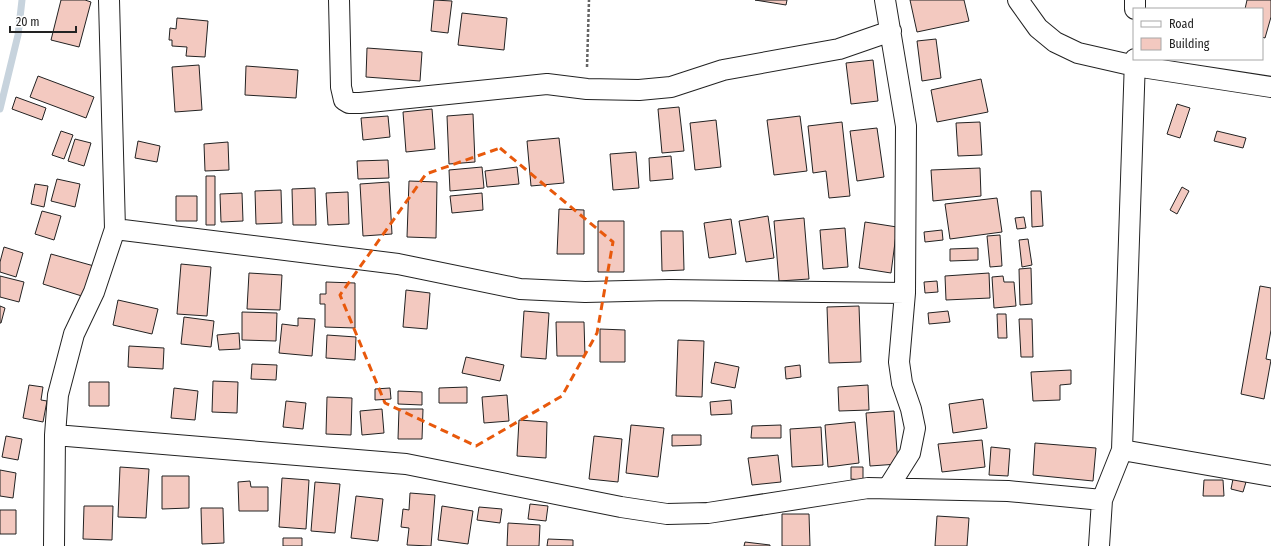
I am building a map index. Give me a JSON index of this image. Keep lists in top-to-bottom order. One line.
{"legend":["Road","Building"],"scale_bar":"20 m"}
